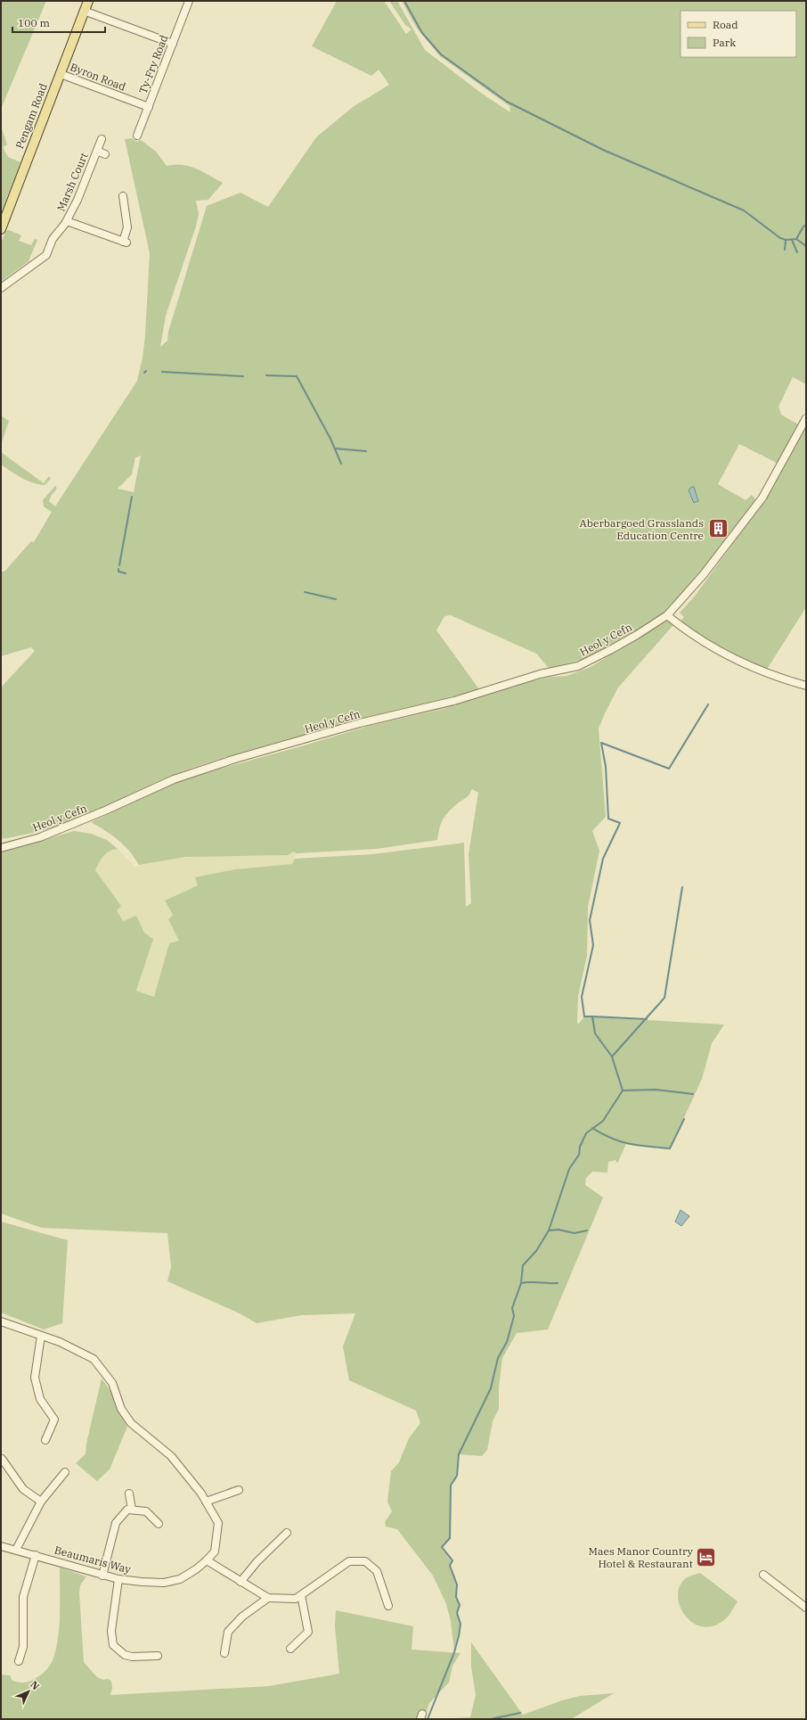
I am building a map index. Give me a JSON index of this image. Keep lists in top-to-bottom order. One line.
{"streets":{"main road":["Pengam Road"],"street":["Ty-Fry Road","Byron Road","Marsh Court","Heol y Cefn","Beaumaris Way"]},"crossings":[["Ty-Fry Road","Byron Road"],["Byron Road","Pengam Road"]],"places":{"building":["Aberbargoed Grasslands Education Centre"],"hotel":["Maes Manor Country Hotel & Restaurant"]},"legend":["Road","Park"],"scale_bar":"100 m","north":"top right"}
